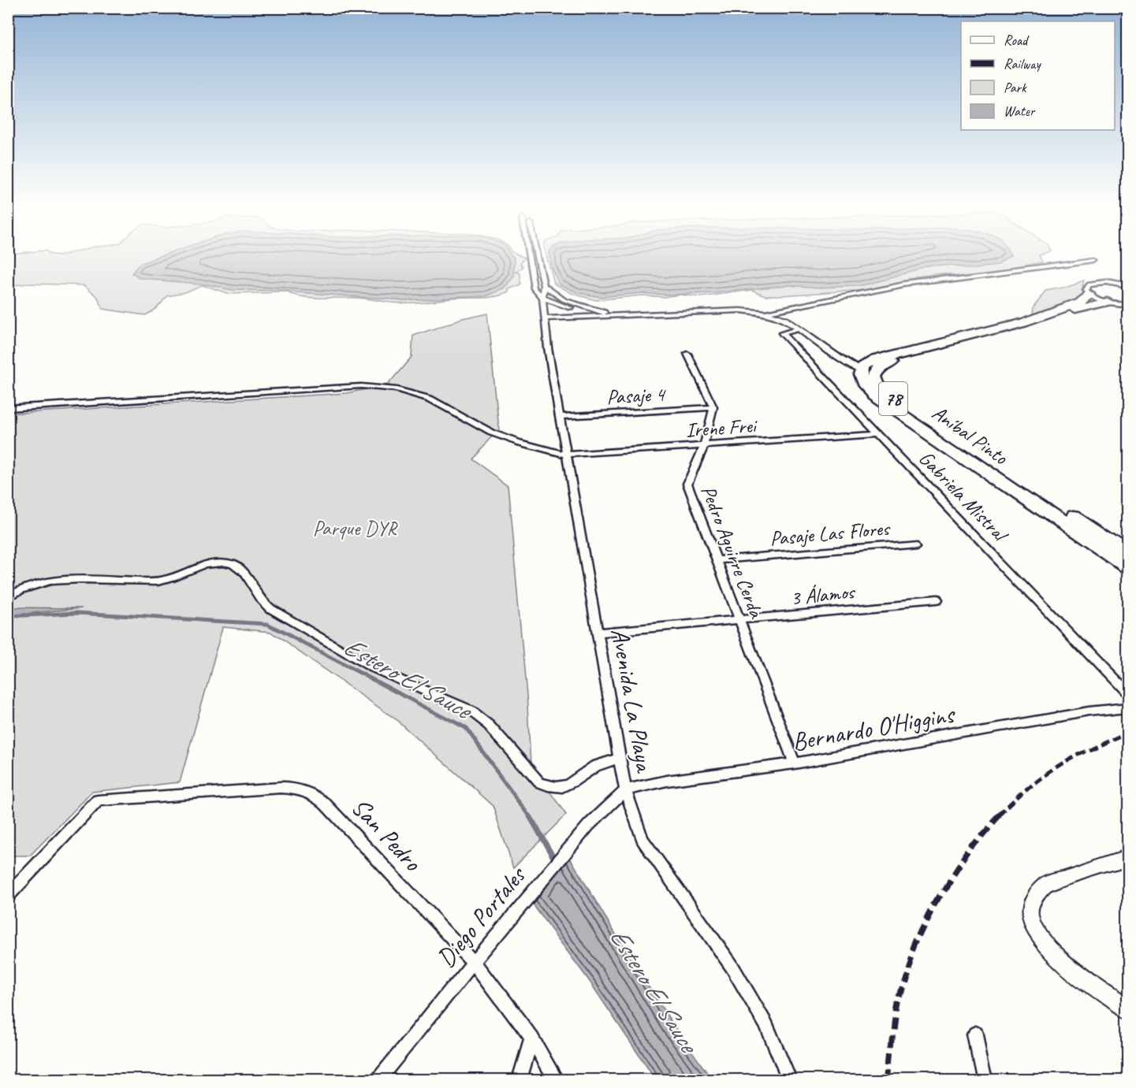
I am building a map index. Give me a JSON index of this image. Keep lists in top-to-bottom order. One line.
{"streets":{"highway":["78","Aníbal Pinto"],"street":["Pasaje 4","Irene Frei","Gabriela Mistral","Pasaje Las Flores","Pedro Aguirre Cerda","3 Álamos","Avenida La Playa","Bernardo O'Higgins","San Pedro","Diego Portales"]},"crossings":[["Pasaje 4","Pedro Aguirre Cerda"],["Pasaje 4","Avenida La Playa"],["78","Aníbal Pinto"],["Irene Frei","Gabriela Mistral"],["Irene Frei","Pedro Aguirre Cerda"],["Irene Frei","Avenida La Playa"],["Pasaje Las Flores","Pedro Aguirre Cerda"],["Pedro Aguirre Cerda","3 Álamos"],["Pedro Aguirre Cerda","Bernardo O'Higgins"],["3 Álamos","Avenida La Playa"],["Avenida La Playa","Bernardo O'Higgins"],["Avenida La Playa","Diego Portales"],["Bernardo O'Higgins","Diego Portales"],["San Pedro","Diego Portales"]],"water":["Estero El Sauce"],"parks":["Parque DYR"],"legend":["Road","Railway","Park","Water"]}
